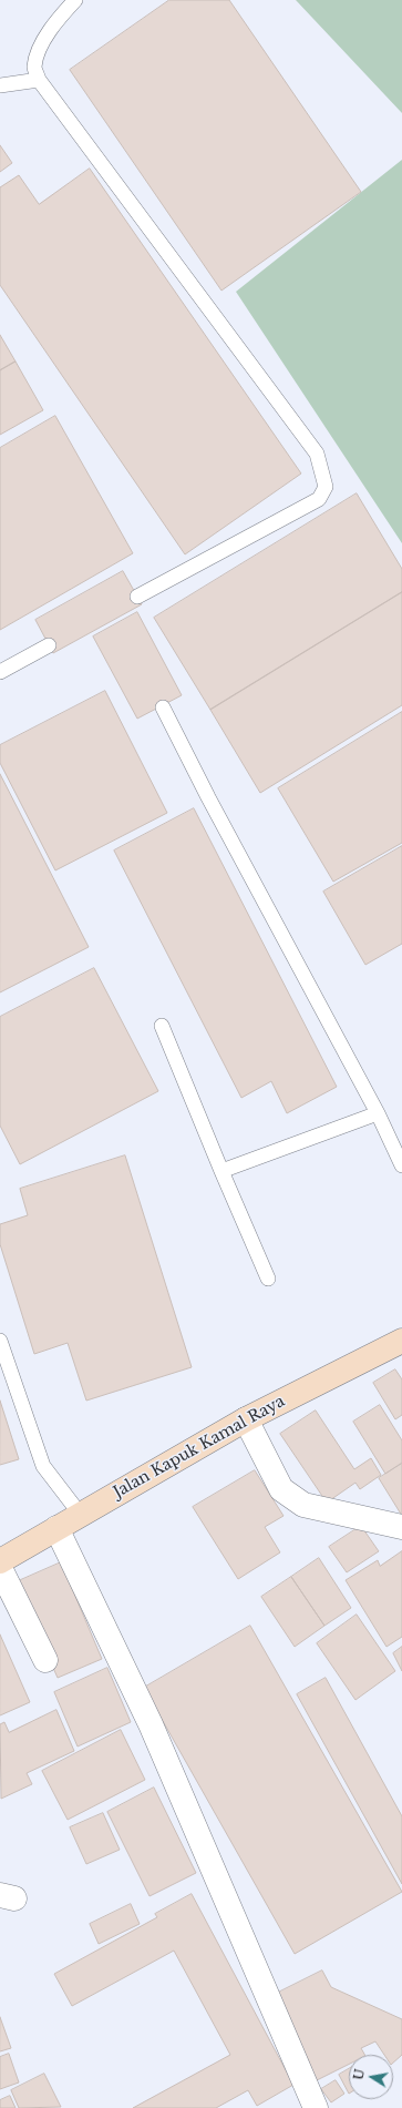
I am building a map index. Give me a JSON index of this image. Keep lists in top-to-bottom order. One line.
{"streets":{"main road":["Jalan Kapuk Kamal Raya"]},"north":"left"}
